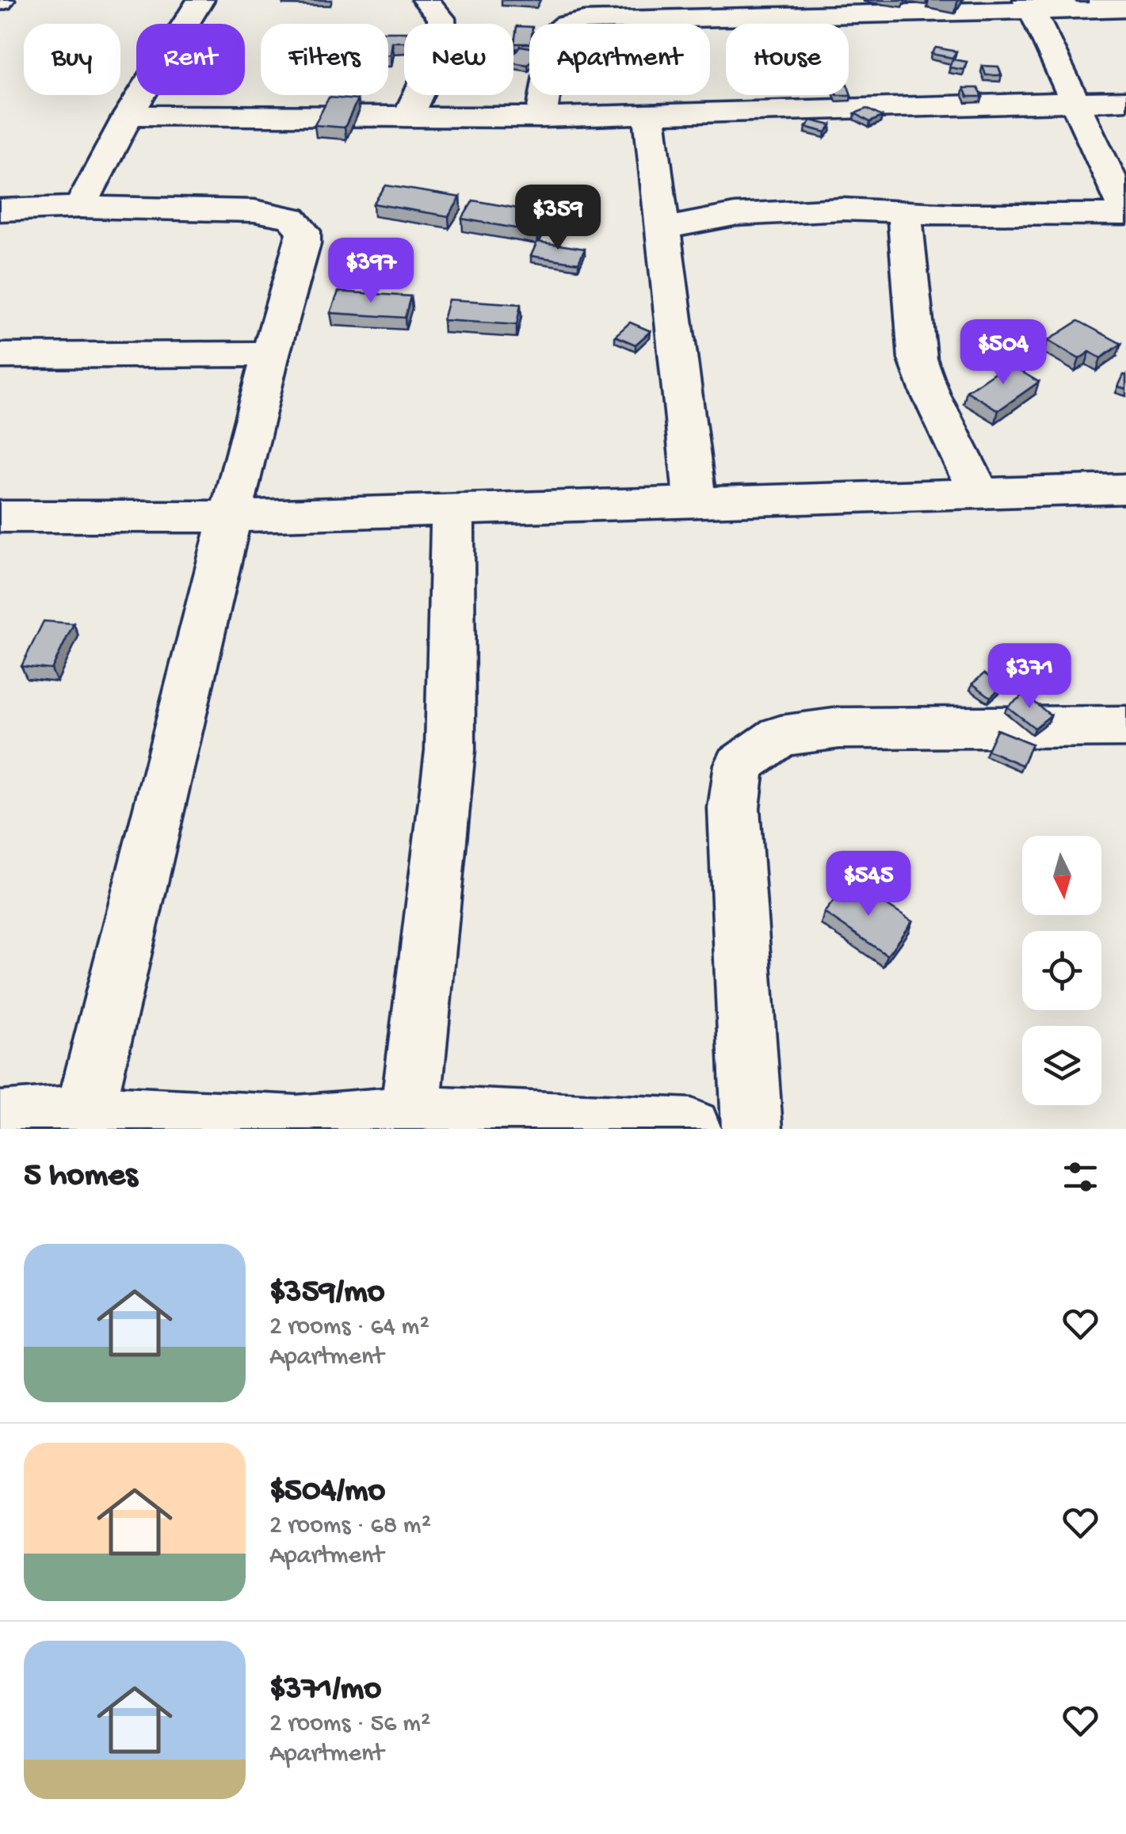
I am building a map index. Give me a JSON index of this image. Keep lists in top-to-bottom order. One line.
{"north":"bottom","page":{"chip":["Buy","Rent","Filters","New","Apartment","House"],"price":["$359","$397","$504","$371","$545"],"heading":"5 homes","list":[{"name":"$359/mo","note":"2 rooms · 64 m² · Apartment"},{"name":"$504/mo","note":"2 rooms · 68 m² · Apartment"},{"name":"$371/mo","note":"2 rooms · 56 m² · Apartment"}]}}
